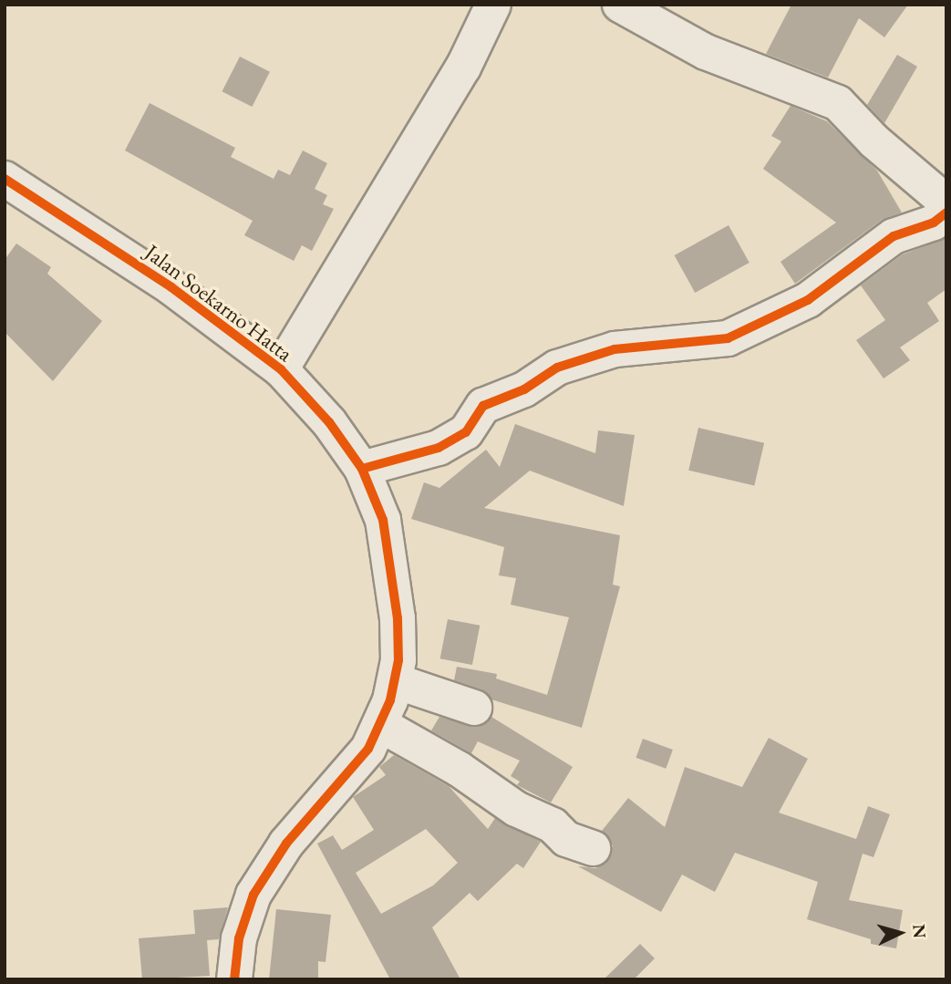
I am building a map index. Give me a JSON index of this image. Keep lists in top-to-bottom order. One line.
{"streets":{"street":["Jalan Soekarno Hatta"]},"north":"right"}
